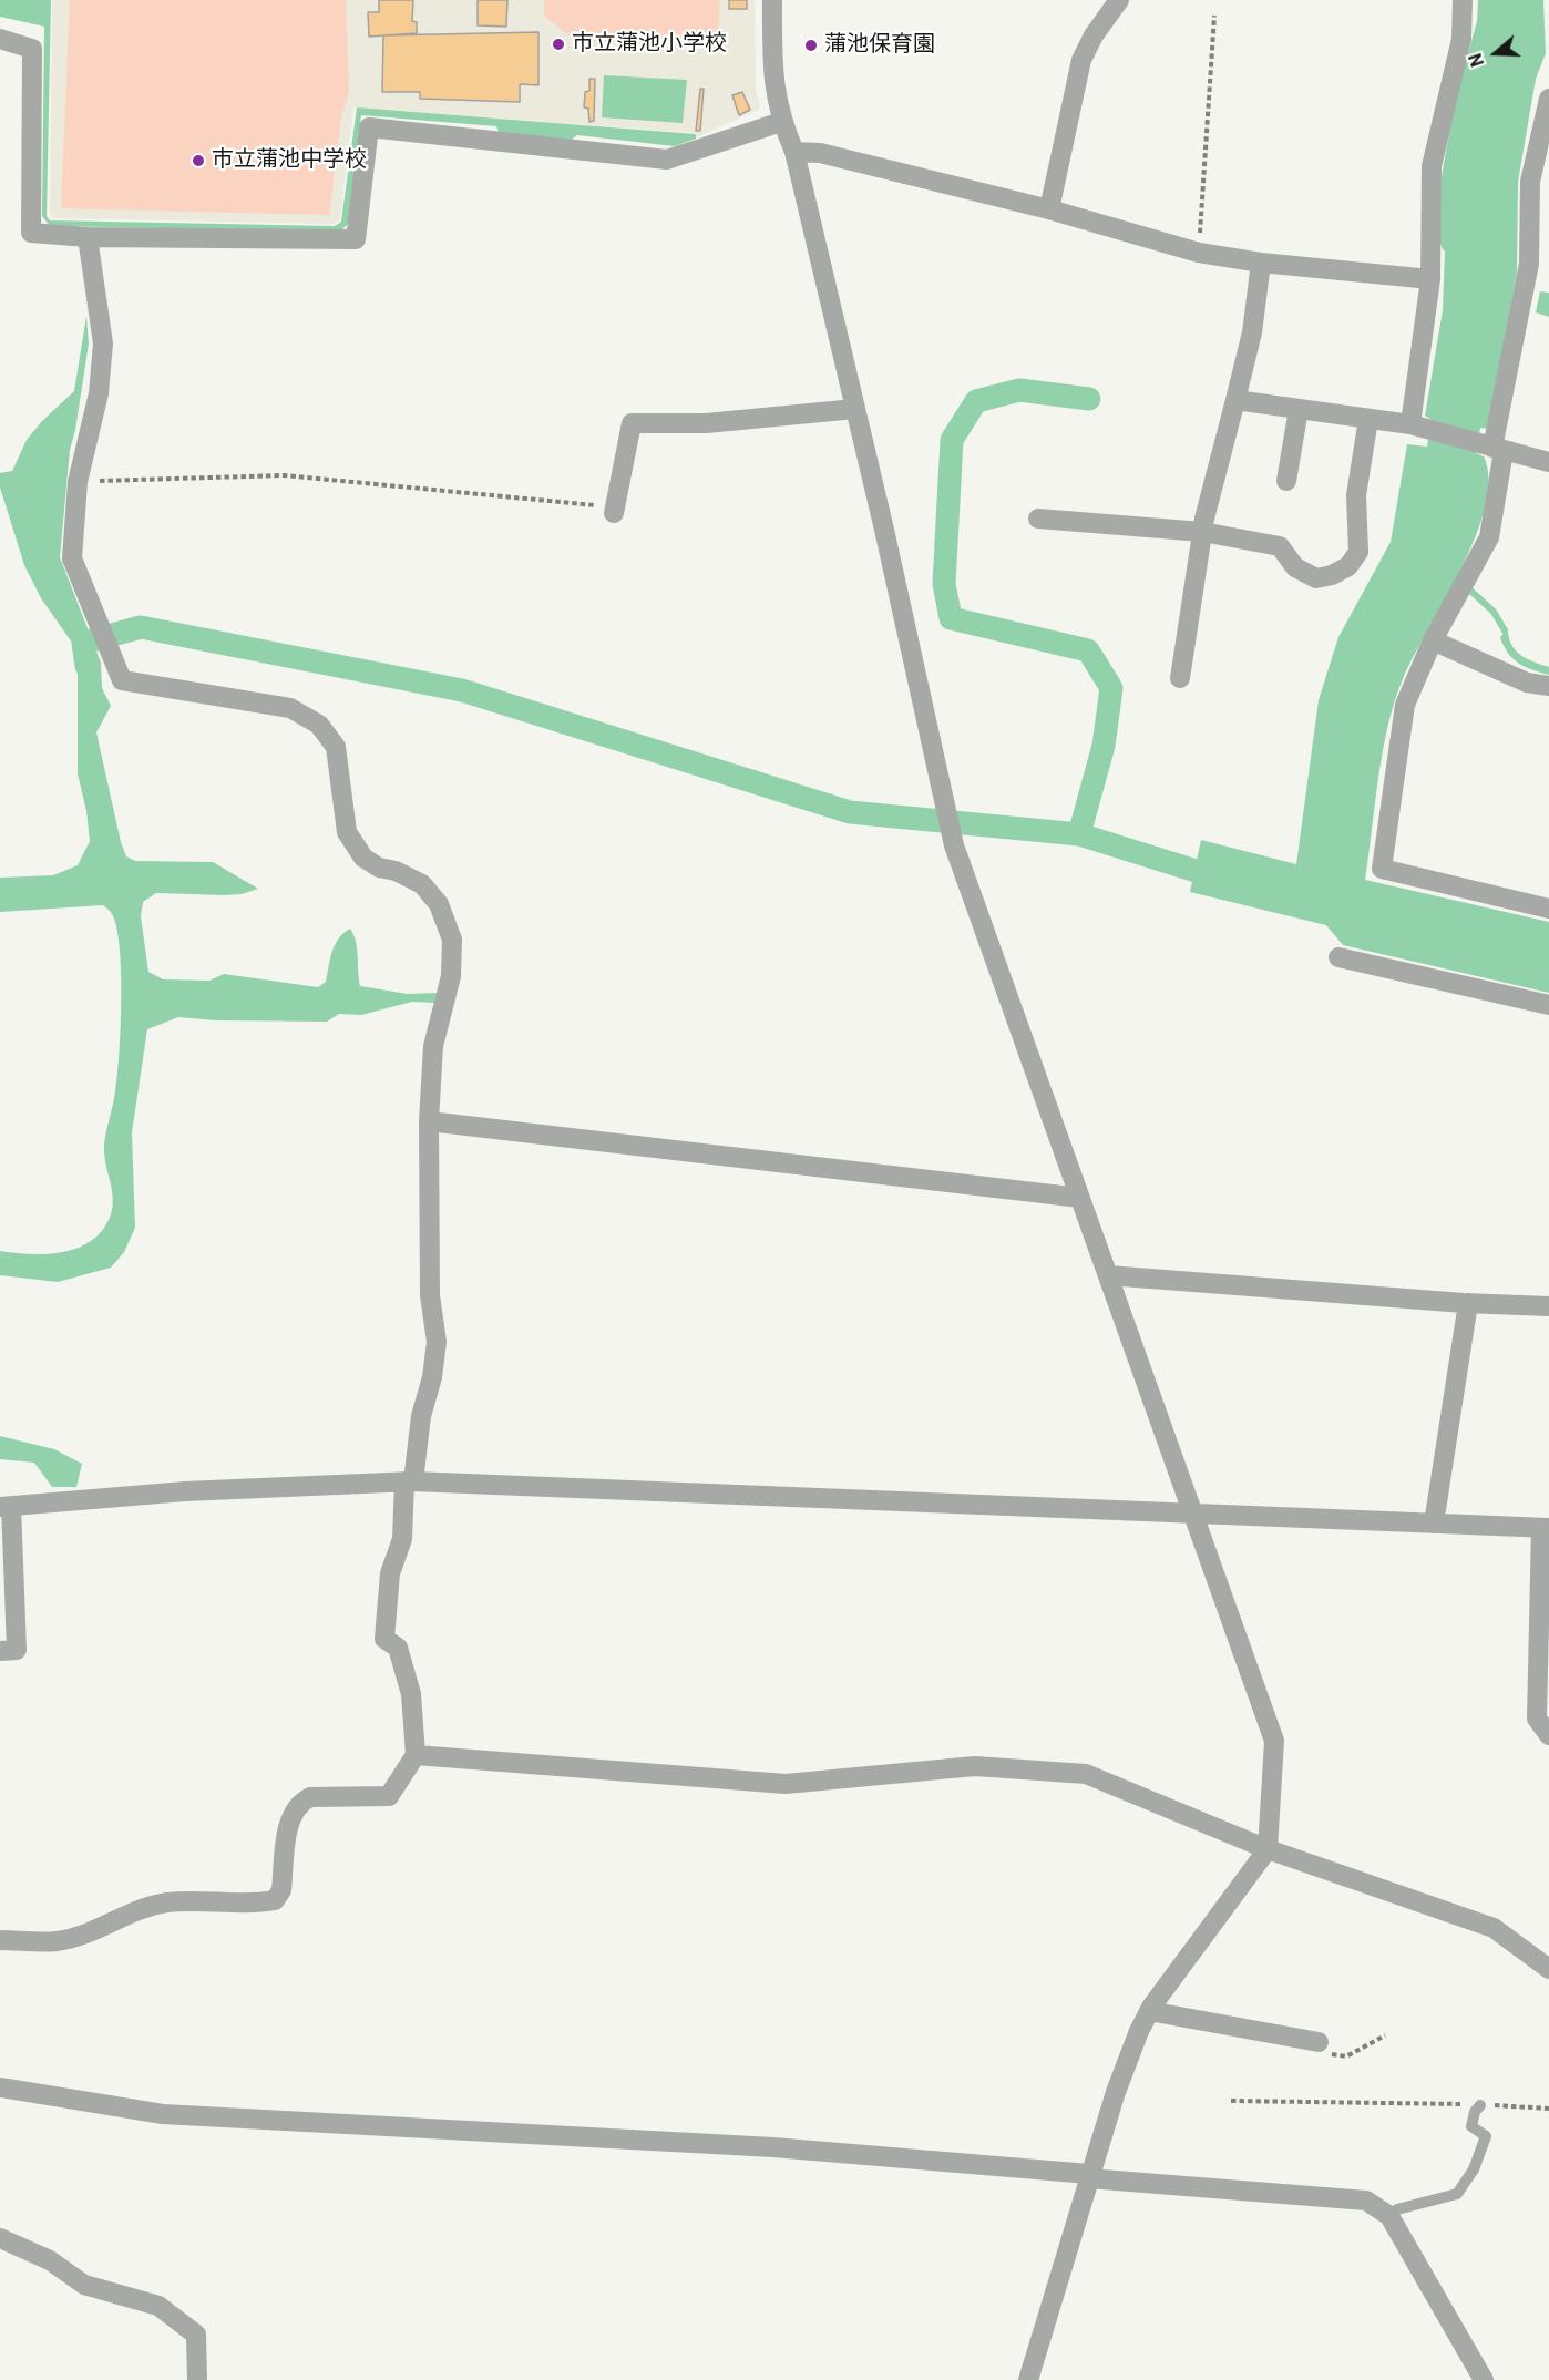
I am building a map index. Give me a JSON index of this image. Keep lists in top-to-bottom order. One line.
{"places":["市立蒲池小学校","蒲池保育園","市立蒲池中学校"],"north":"left"}
